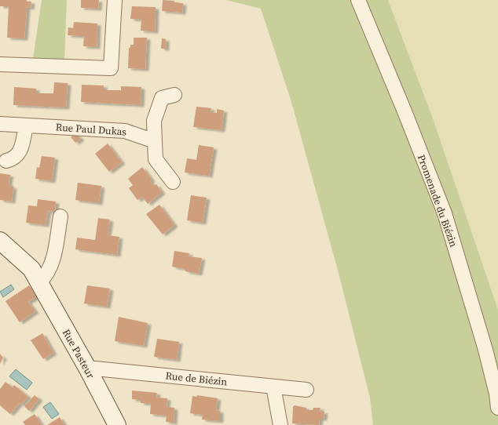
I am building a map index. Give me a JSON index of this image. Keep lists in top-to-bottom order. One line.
{"streets":{"street":["Rue Paul Dukas","Promenade du Biézin","Rue Pasteur","Rue de Biézin"]},"crossings":[["Rue Pasteur","Rue de Biézin"]]}
